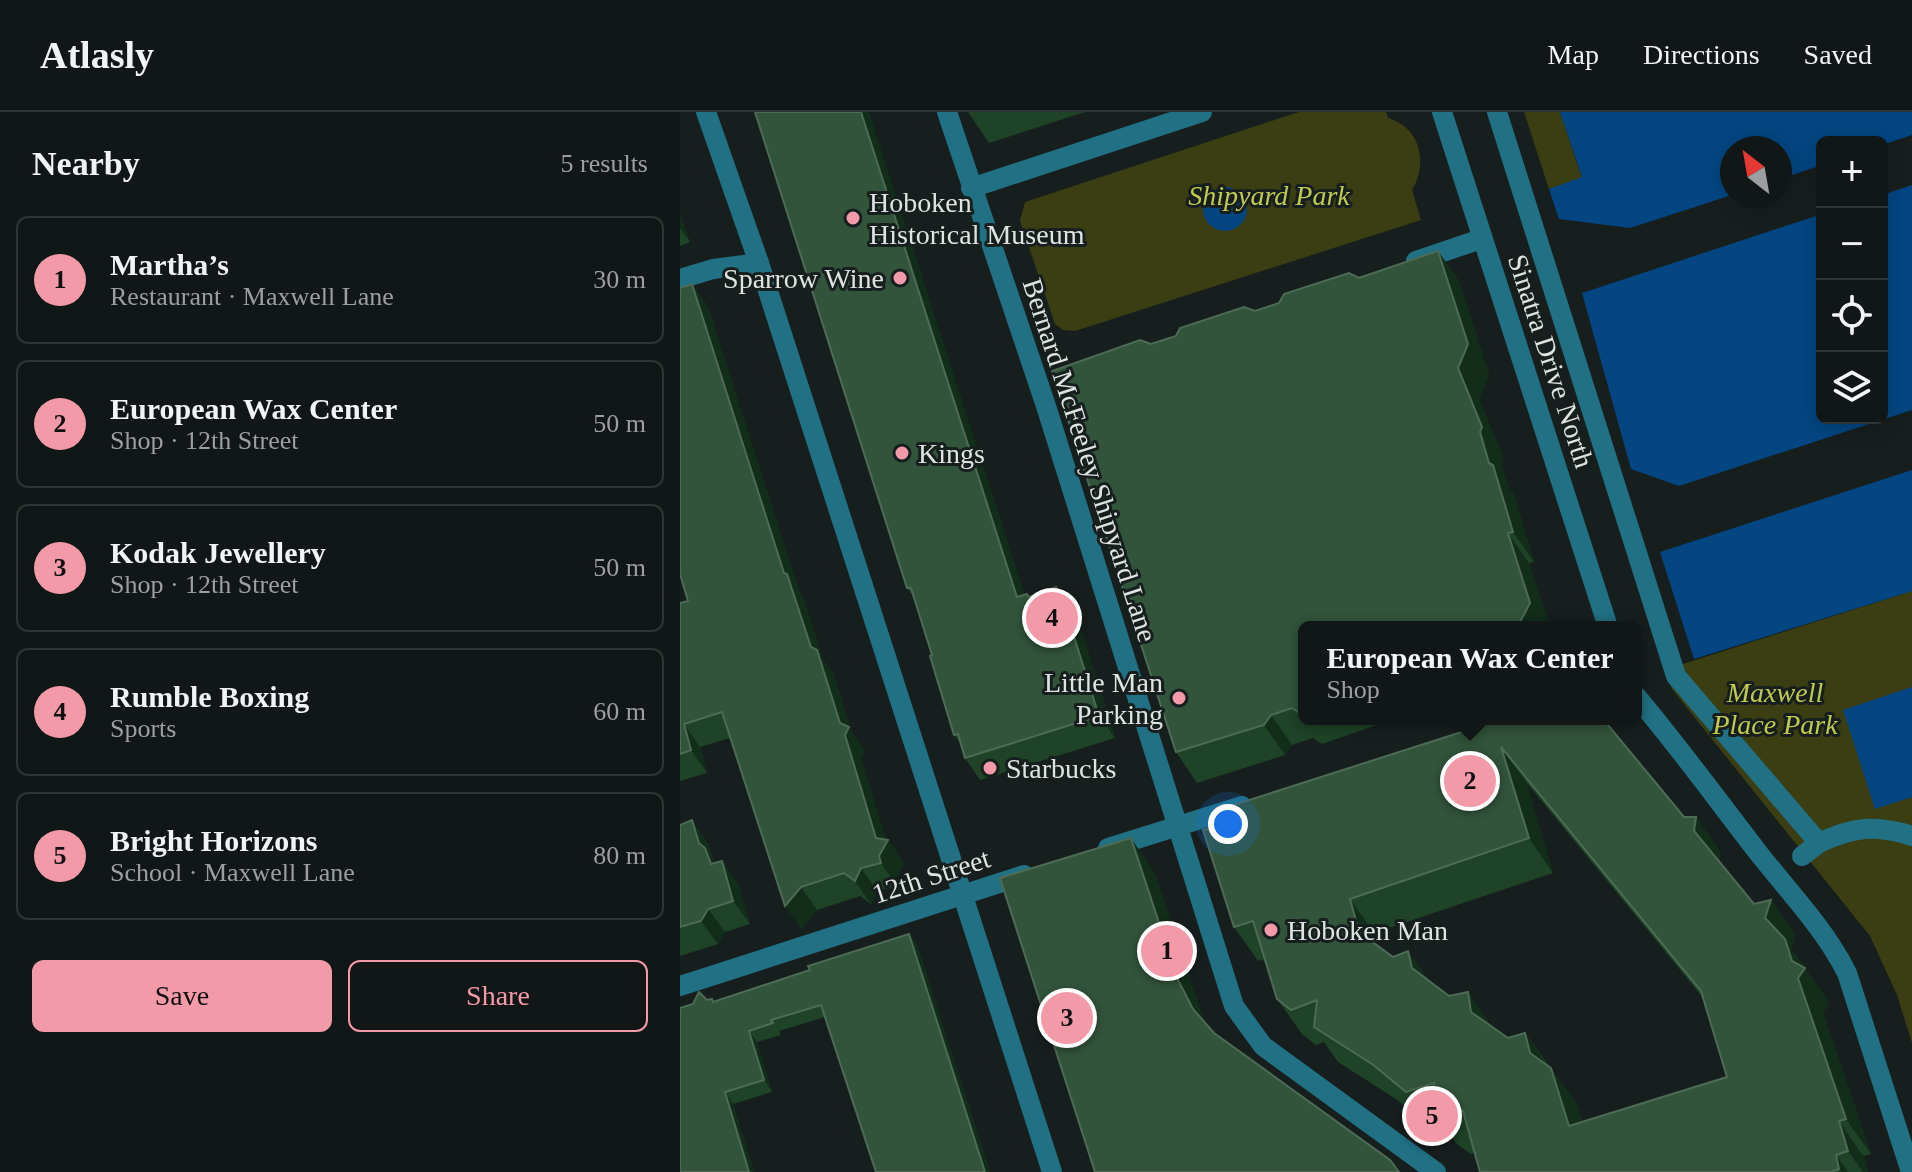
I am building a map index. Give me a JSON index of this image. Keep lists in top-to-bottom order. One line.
{"streets":{"street":["Sinatra Drive North","Bernard McFeeley Shipyard Lane","12th Street"]},"parks":["Shipyard Park","Maxwell Place Park"],"places":["Hoboken Historical Museum","Sparrow Wine","Kings","Little Man Parking","Starbucks","Hoboken Man"],"north":"top left","page":{"header":"Atlasly","nav":["Map","Directions","Saved"],"heading":["Nearby","5 results"],"map_buttons":["+","−"],"list":[{"mark":"1","name":"Martha’s","note":"Restaurant · Maxwell Lane","value":"30 m"},{"mark":"2","name":"European Wax Center","note":"Shop · 12th Street","value":"50 m"},{"mark":"3","name":"Kodak Jewellery","note":"Shop · 12th Street","value":"50 m"},{"mark":"4","name":"Rumble Boxing","note":"Sports","value":"60 m"},{"mark":"5","name":"Bright Horizons","note":"School · Maxwell Lane","value":"80 m"}],"pins":["4","2","1","3","5"],"popup":["European Wax Center","Shop"],"buttons":["Save","Share"]}}
